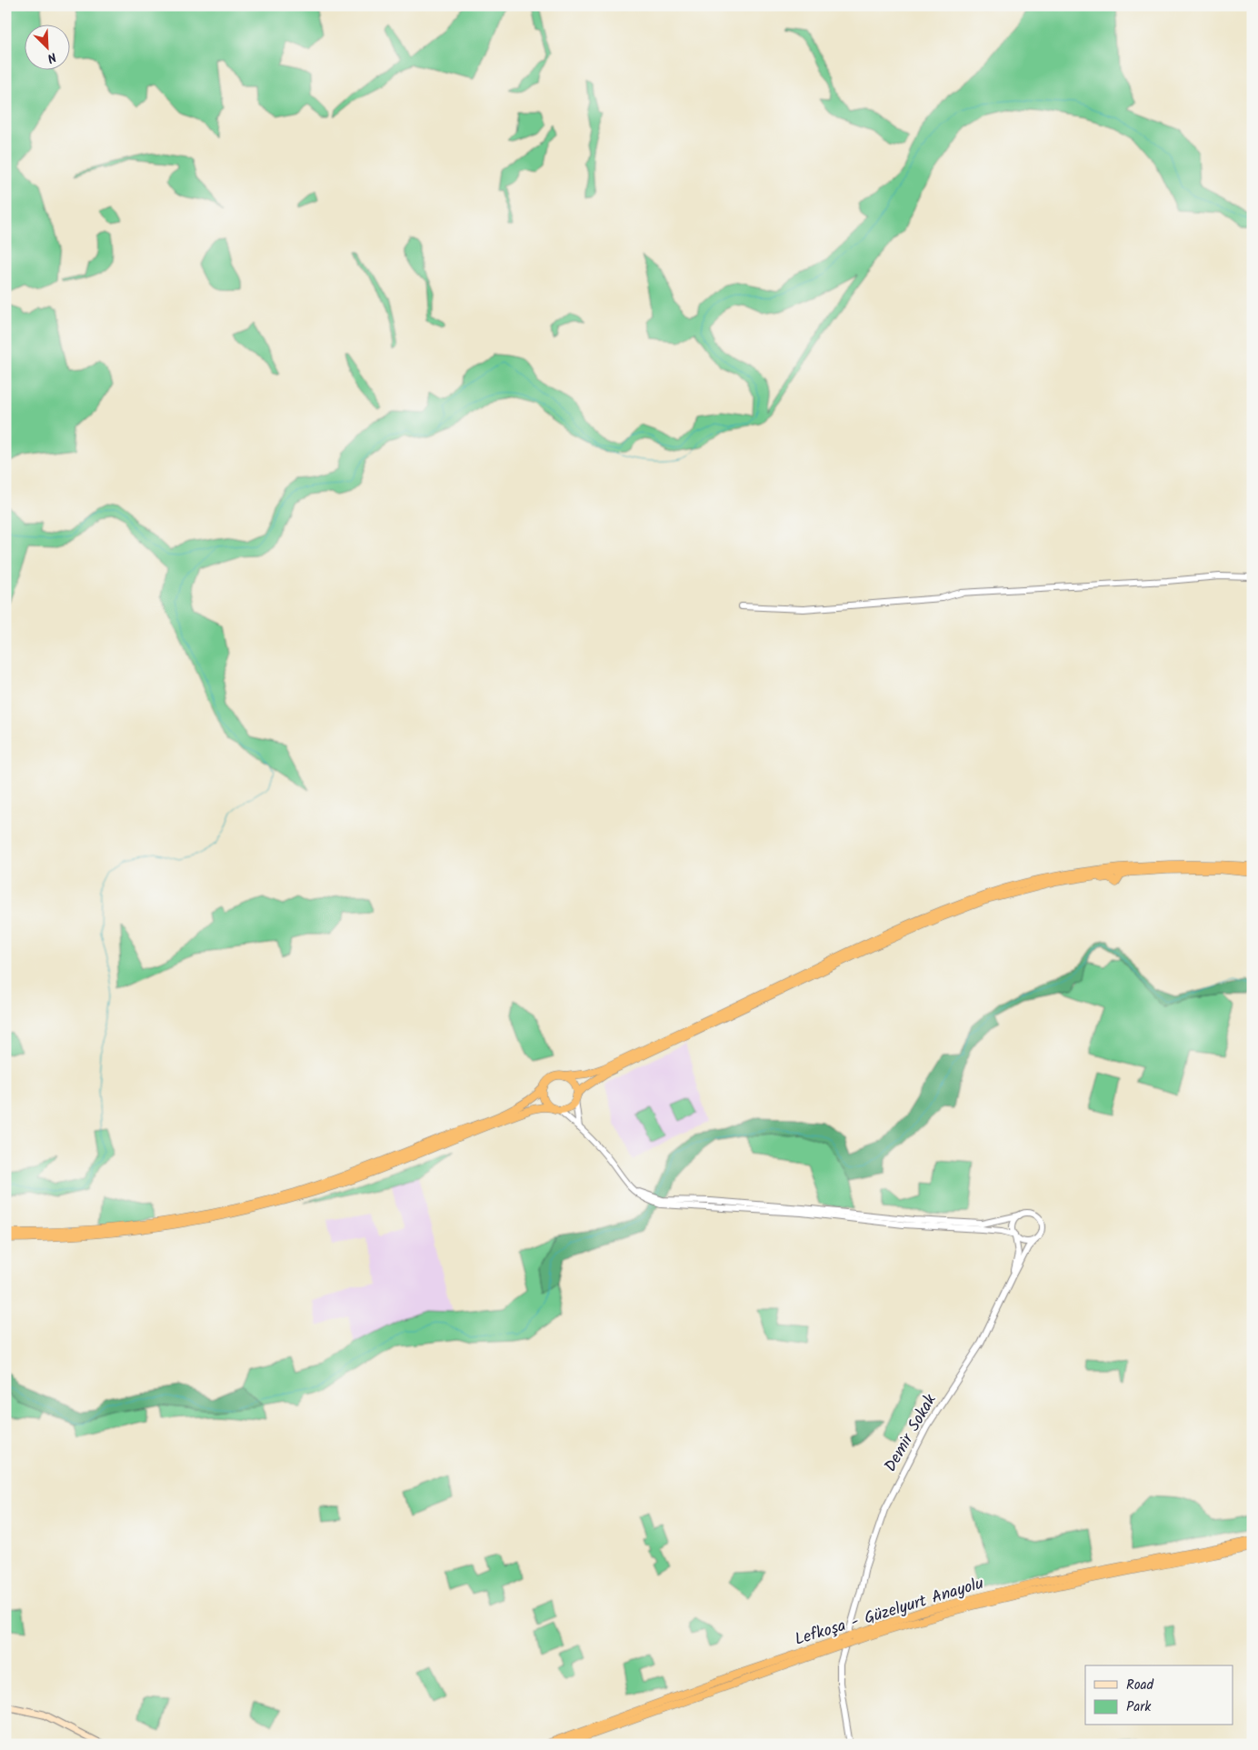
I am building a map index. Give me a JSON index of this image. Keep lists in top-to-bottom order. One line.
{"streets":{"highway":["Lefkoşa - Güzelyurt Anayolu"],"street":["Demir Sokak"]},"crossings":[["Demir Sokak","Lefkoşa - Güzelyurt Anayolu"]],"legend":["Road","Park"],"north":"bottom right"}
